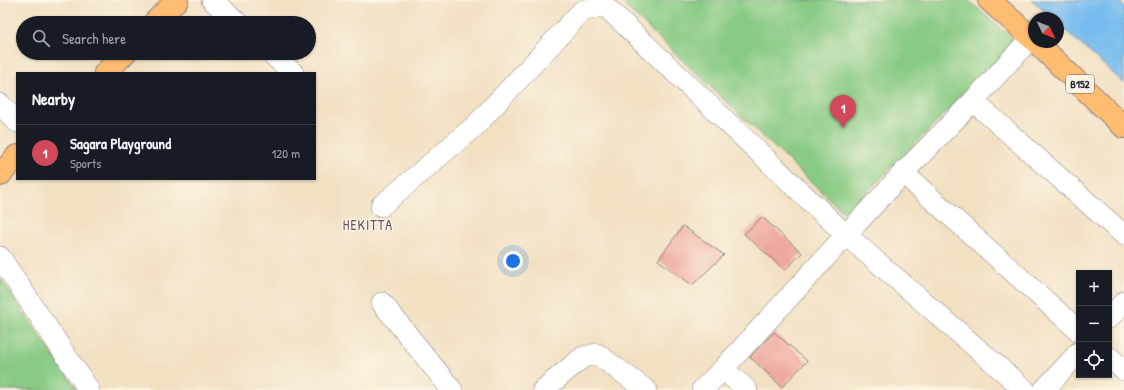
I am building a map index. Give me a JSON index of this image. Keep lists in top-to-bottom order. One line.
{"streets":{"main road":["B152"]},"districts":["HEKITTA"],"north":"bottom right","page":{"search":"Search here","heading":"Nearby","pins":"1","list":[{"mark":"1","name":"Sagara Playground","note":"Sports","value":"120 m"}],"map_buttons":["+","−"]}}
